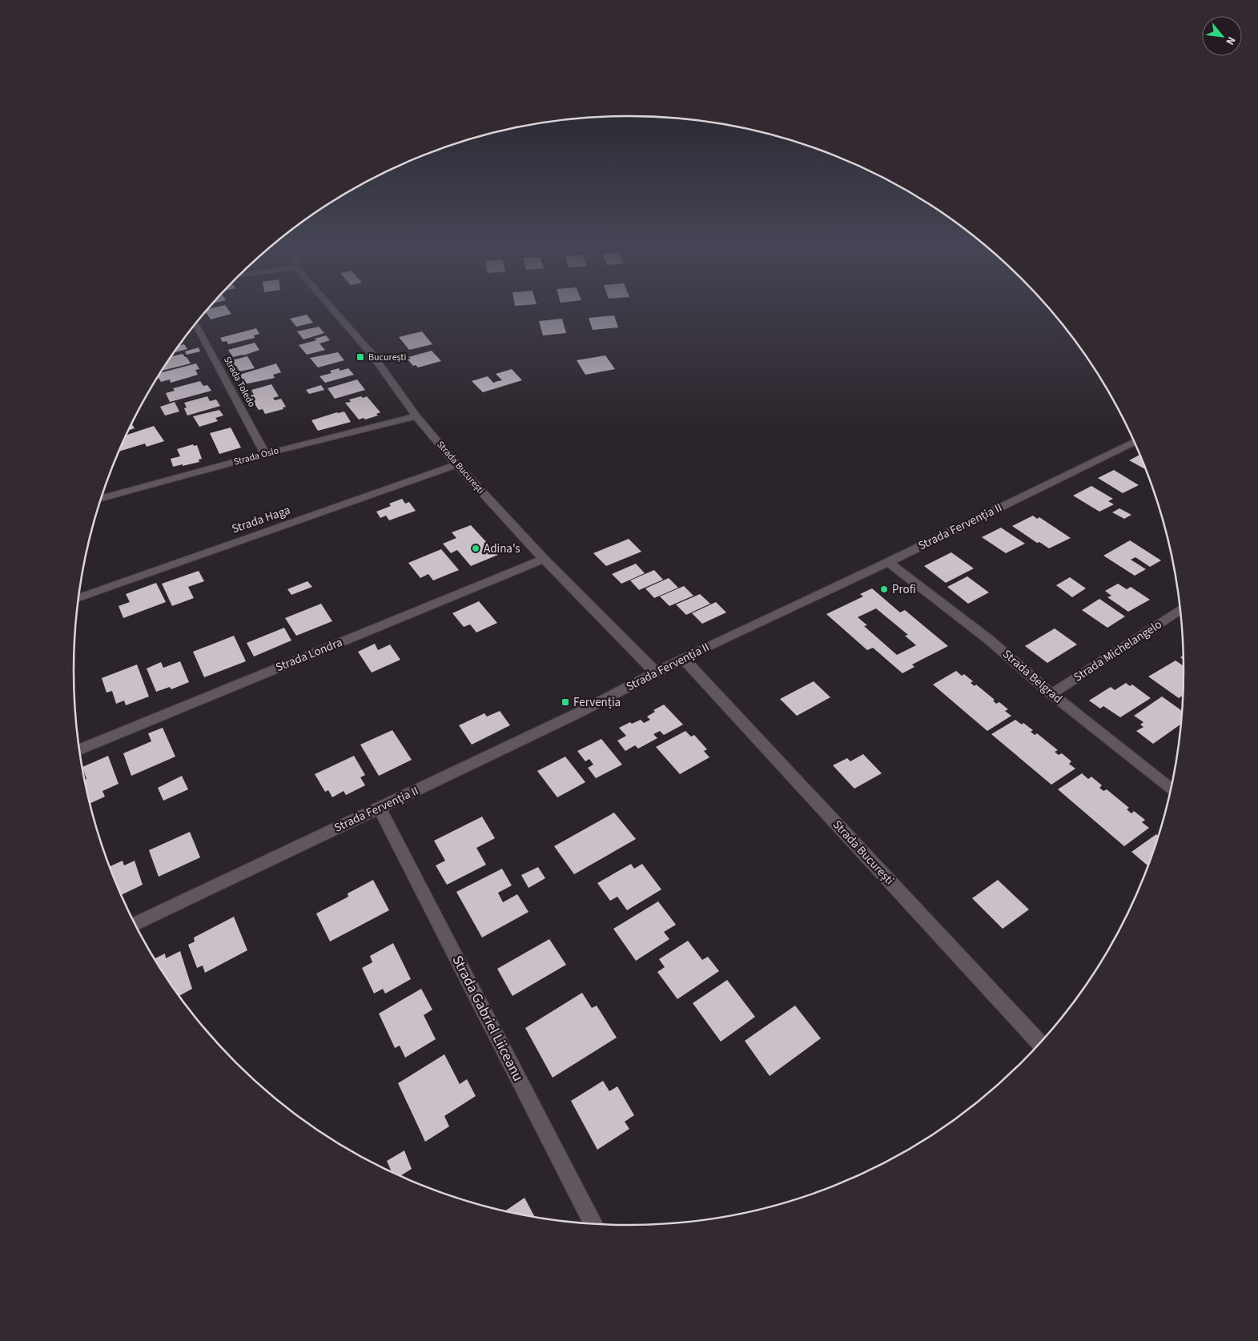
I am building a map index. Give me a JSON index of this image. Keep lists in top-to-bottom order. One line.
{"streets":{"street":["Strada Toledo","Strada Oslo","Strada București","Strada Haga","Strada Fervenția II","Strada Michelangelo","Strada Londra","Strada Belgrad","Strada Gabriel Liiceanu"]},"crossings":[["Strada Toledo","Strada Oslo"],["Strada Oslo","Strada București"],["Strada București","Strada Haga"],["Strada București","Strada Fervenția II"],["Strada București","Strada Londra"],["Strada Fervenția II","Strada Belgrad"],["Strada Fervenția II","Strada Gabriel Liiceanu"],["Strada Michelangelo","Strada Belgrad"]],"places":{"transit":["București","Fervenția"],"other":["Adina's","Profi"]},"north":"bottom right"}
